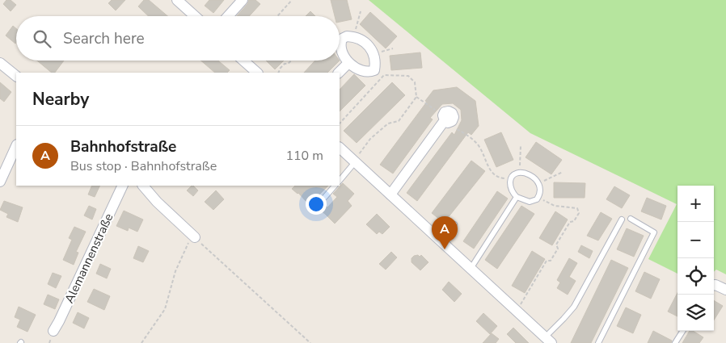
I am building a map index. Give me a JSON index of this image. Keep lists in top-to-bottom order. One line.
{"streets":{"street":["Alemannenstraße"]},"page":{"search":"Search here","heading":"Nearby","list":[{"mark":"A","name":"Bahnhofstraße","note":"Bus stop · Bahnhofstraße","value":"110 m"}],"map_buttons":["+","−"],"pins":"A"}}
